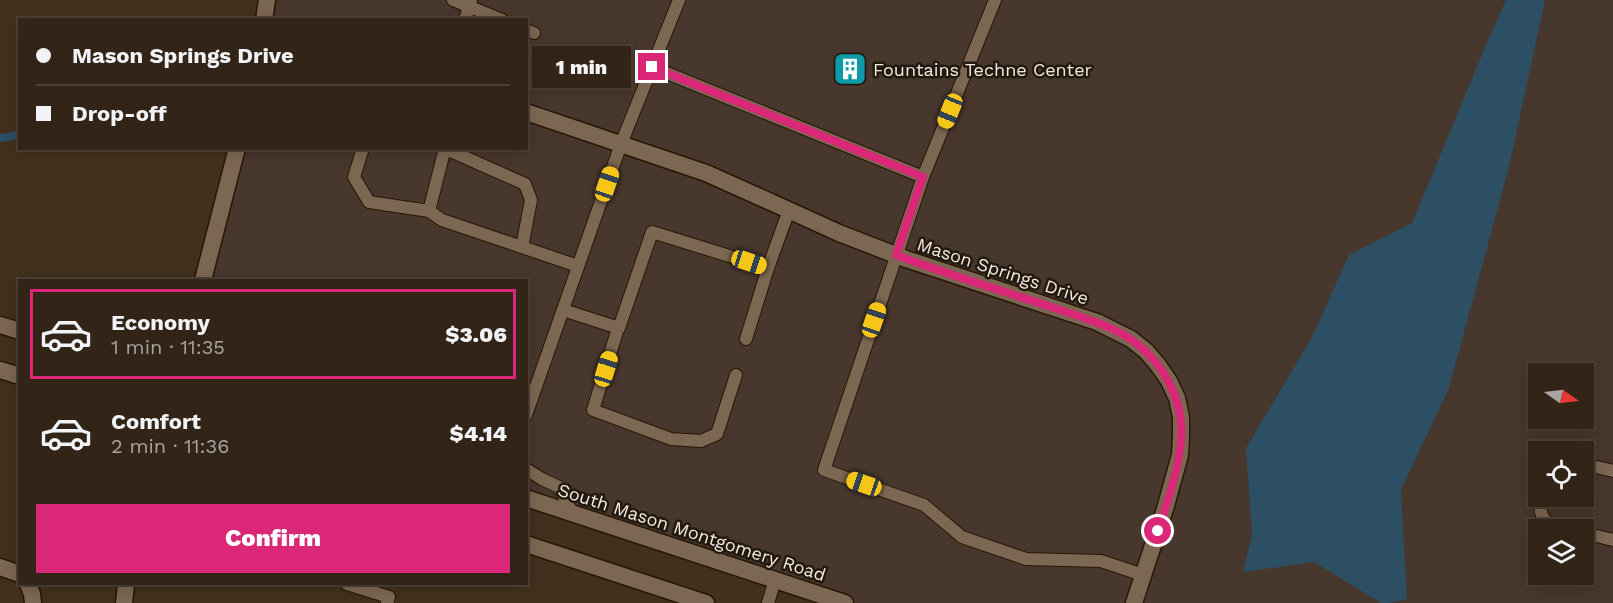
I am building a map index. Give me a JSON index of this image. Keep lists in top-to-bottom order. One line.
{"streets":{"street":["Mason Springs Drive","South Mason Montgomery Road"]},"places":{"building":["Fountains Techne Center"]},"north":"right","page":{"banner":["Mason Springs Drive","Drop-off"],"bubble":"1 min","list":[{"name":"Economy","note":"1 min · 11:35","value":"$3.06"},{"name":"Comfort","note":"2 min · 11:36","value":"$4.14"}],"buttons":"Confirm"}}
